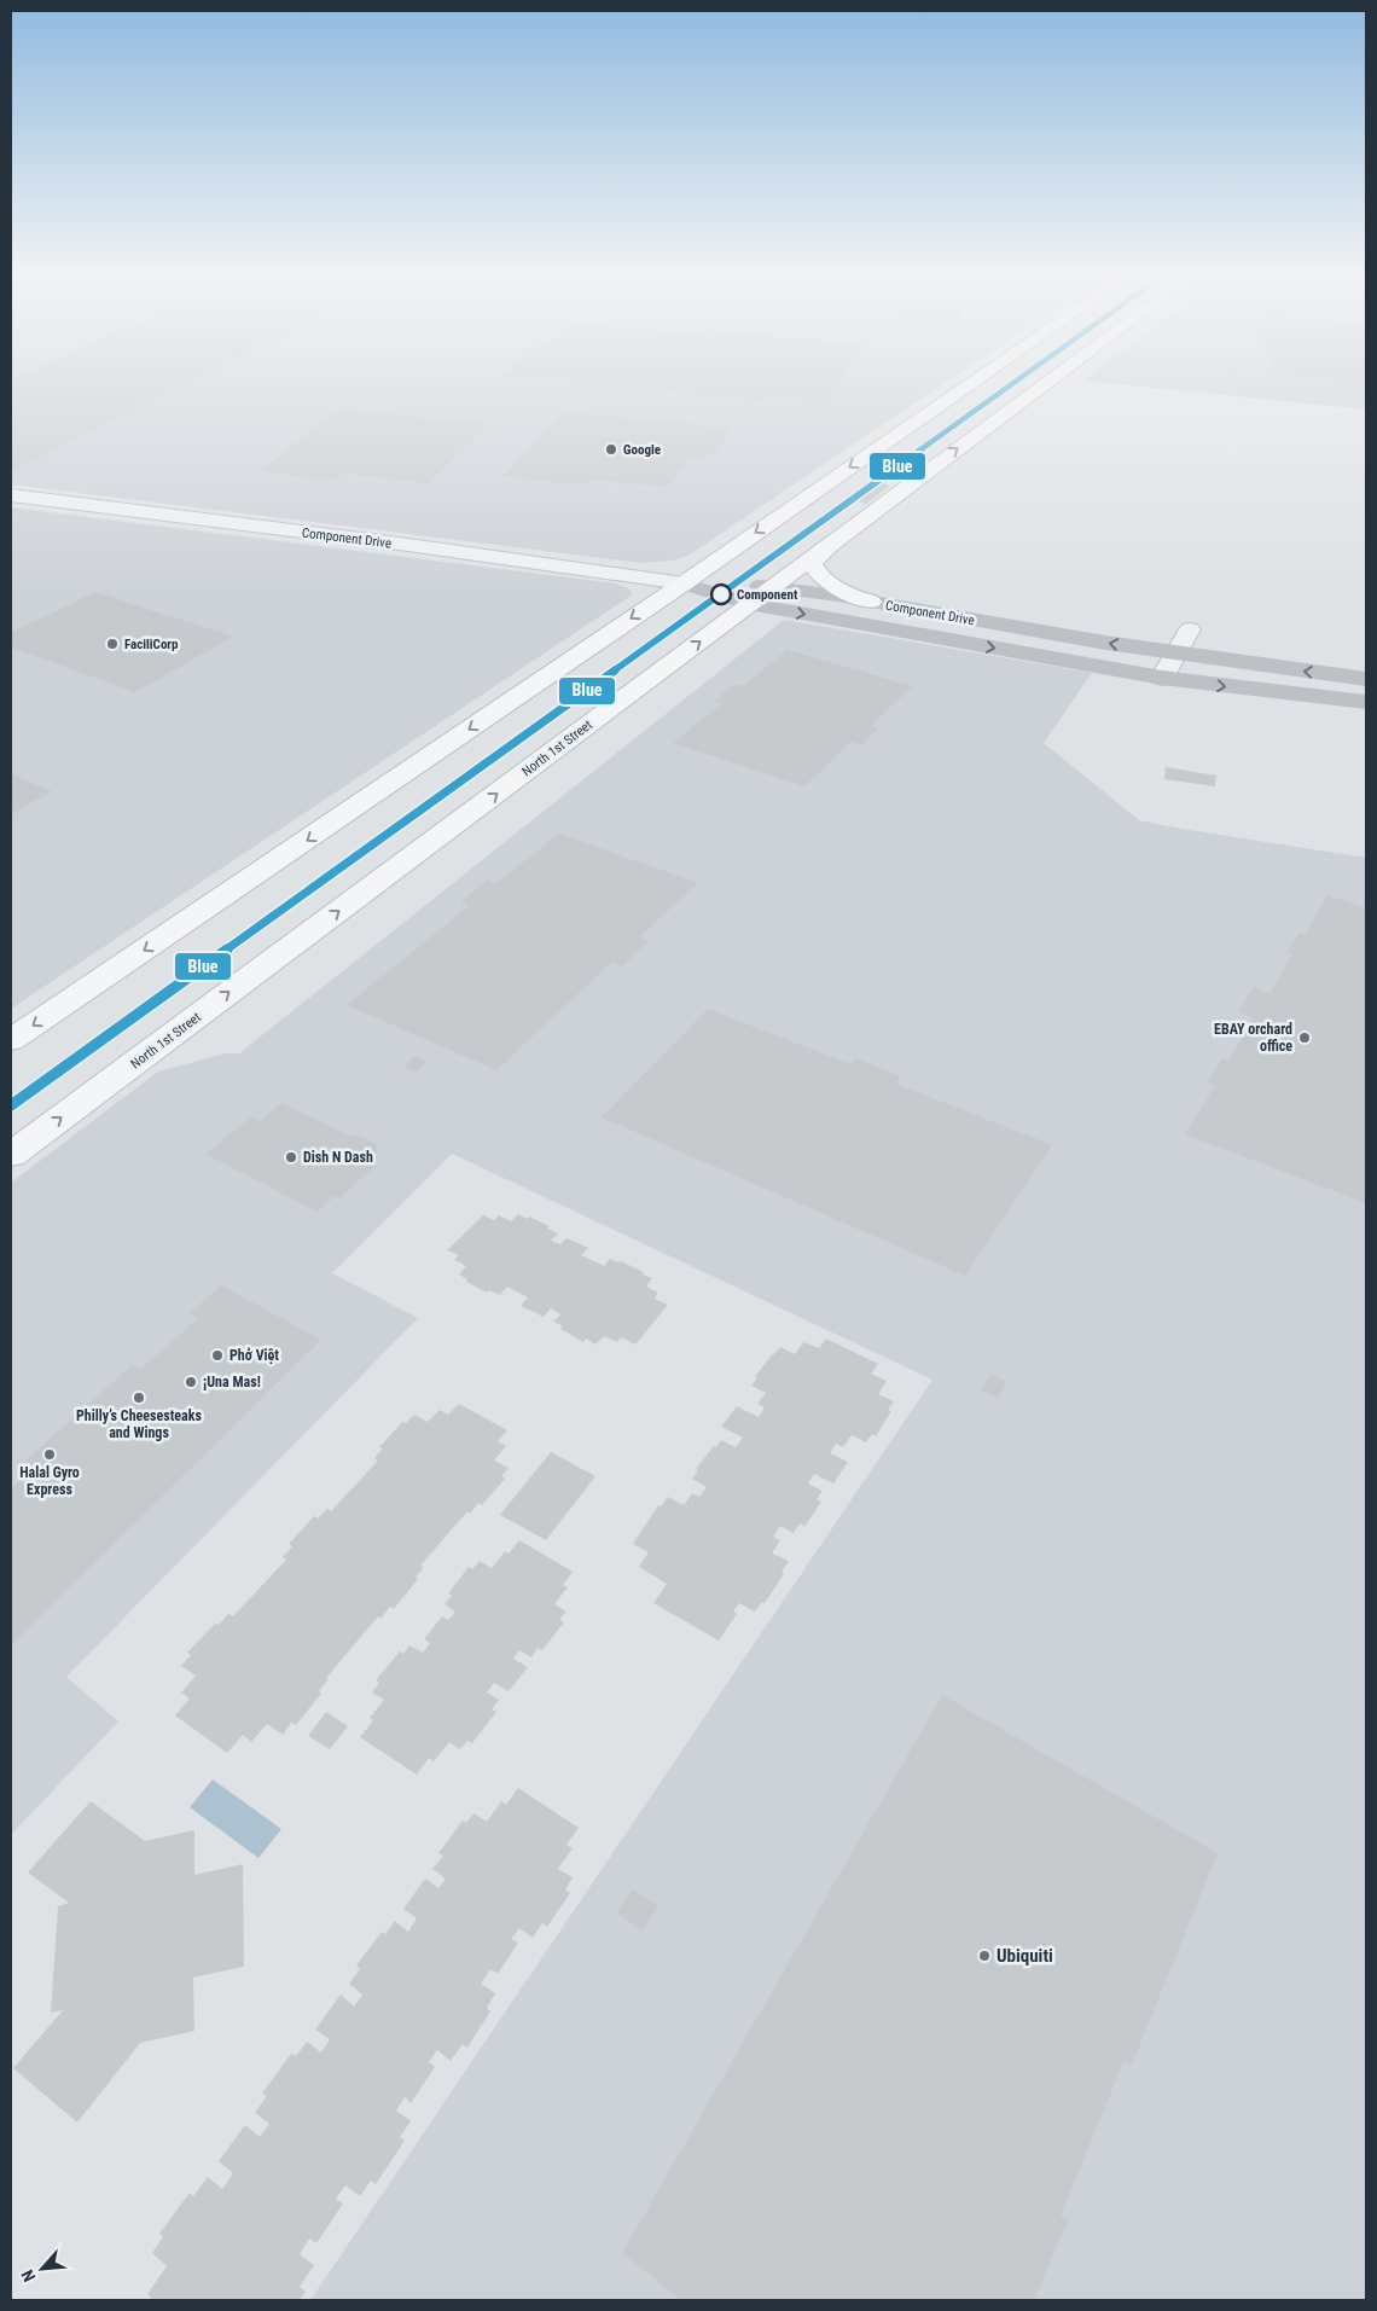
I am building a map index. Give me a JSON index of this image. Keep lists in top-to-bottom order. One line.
{"streets":{"main road":["Component Drive","North 1st Street"]},"crossings":[["Component Drive","North 1st Street"]],"places":["Google","Component","FaciliCorp","EBAY orchard office","Dish N Dash","Phở Việt","¡Una Mas!","Philly’s Cheesesteaks and Wings","Halal Gyro Express","Ubiquiti"],"lines":["transit line Blue"],"north":"bottom left"}
